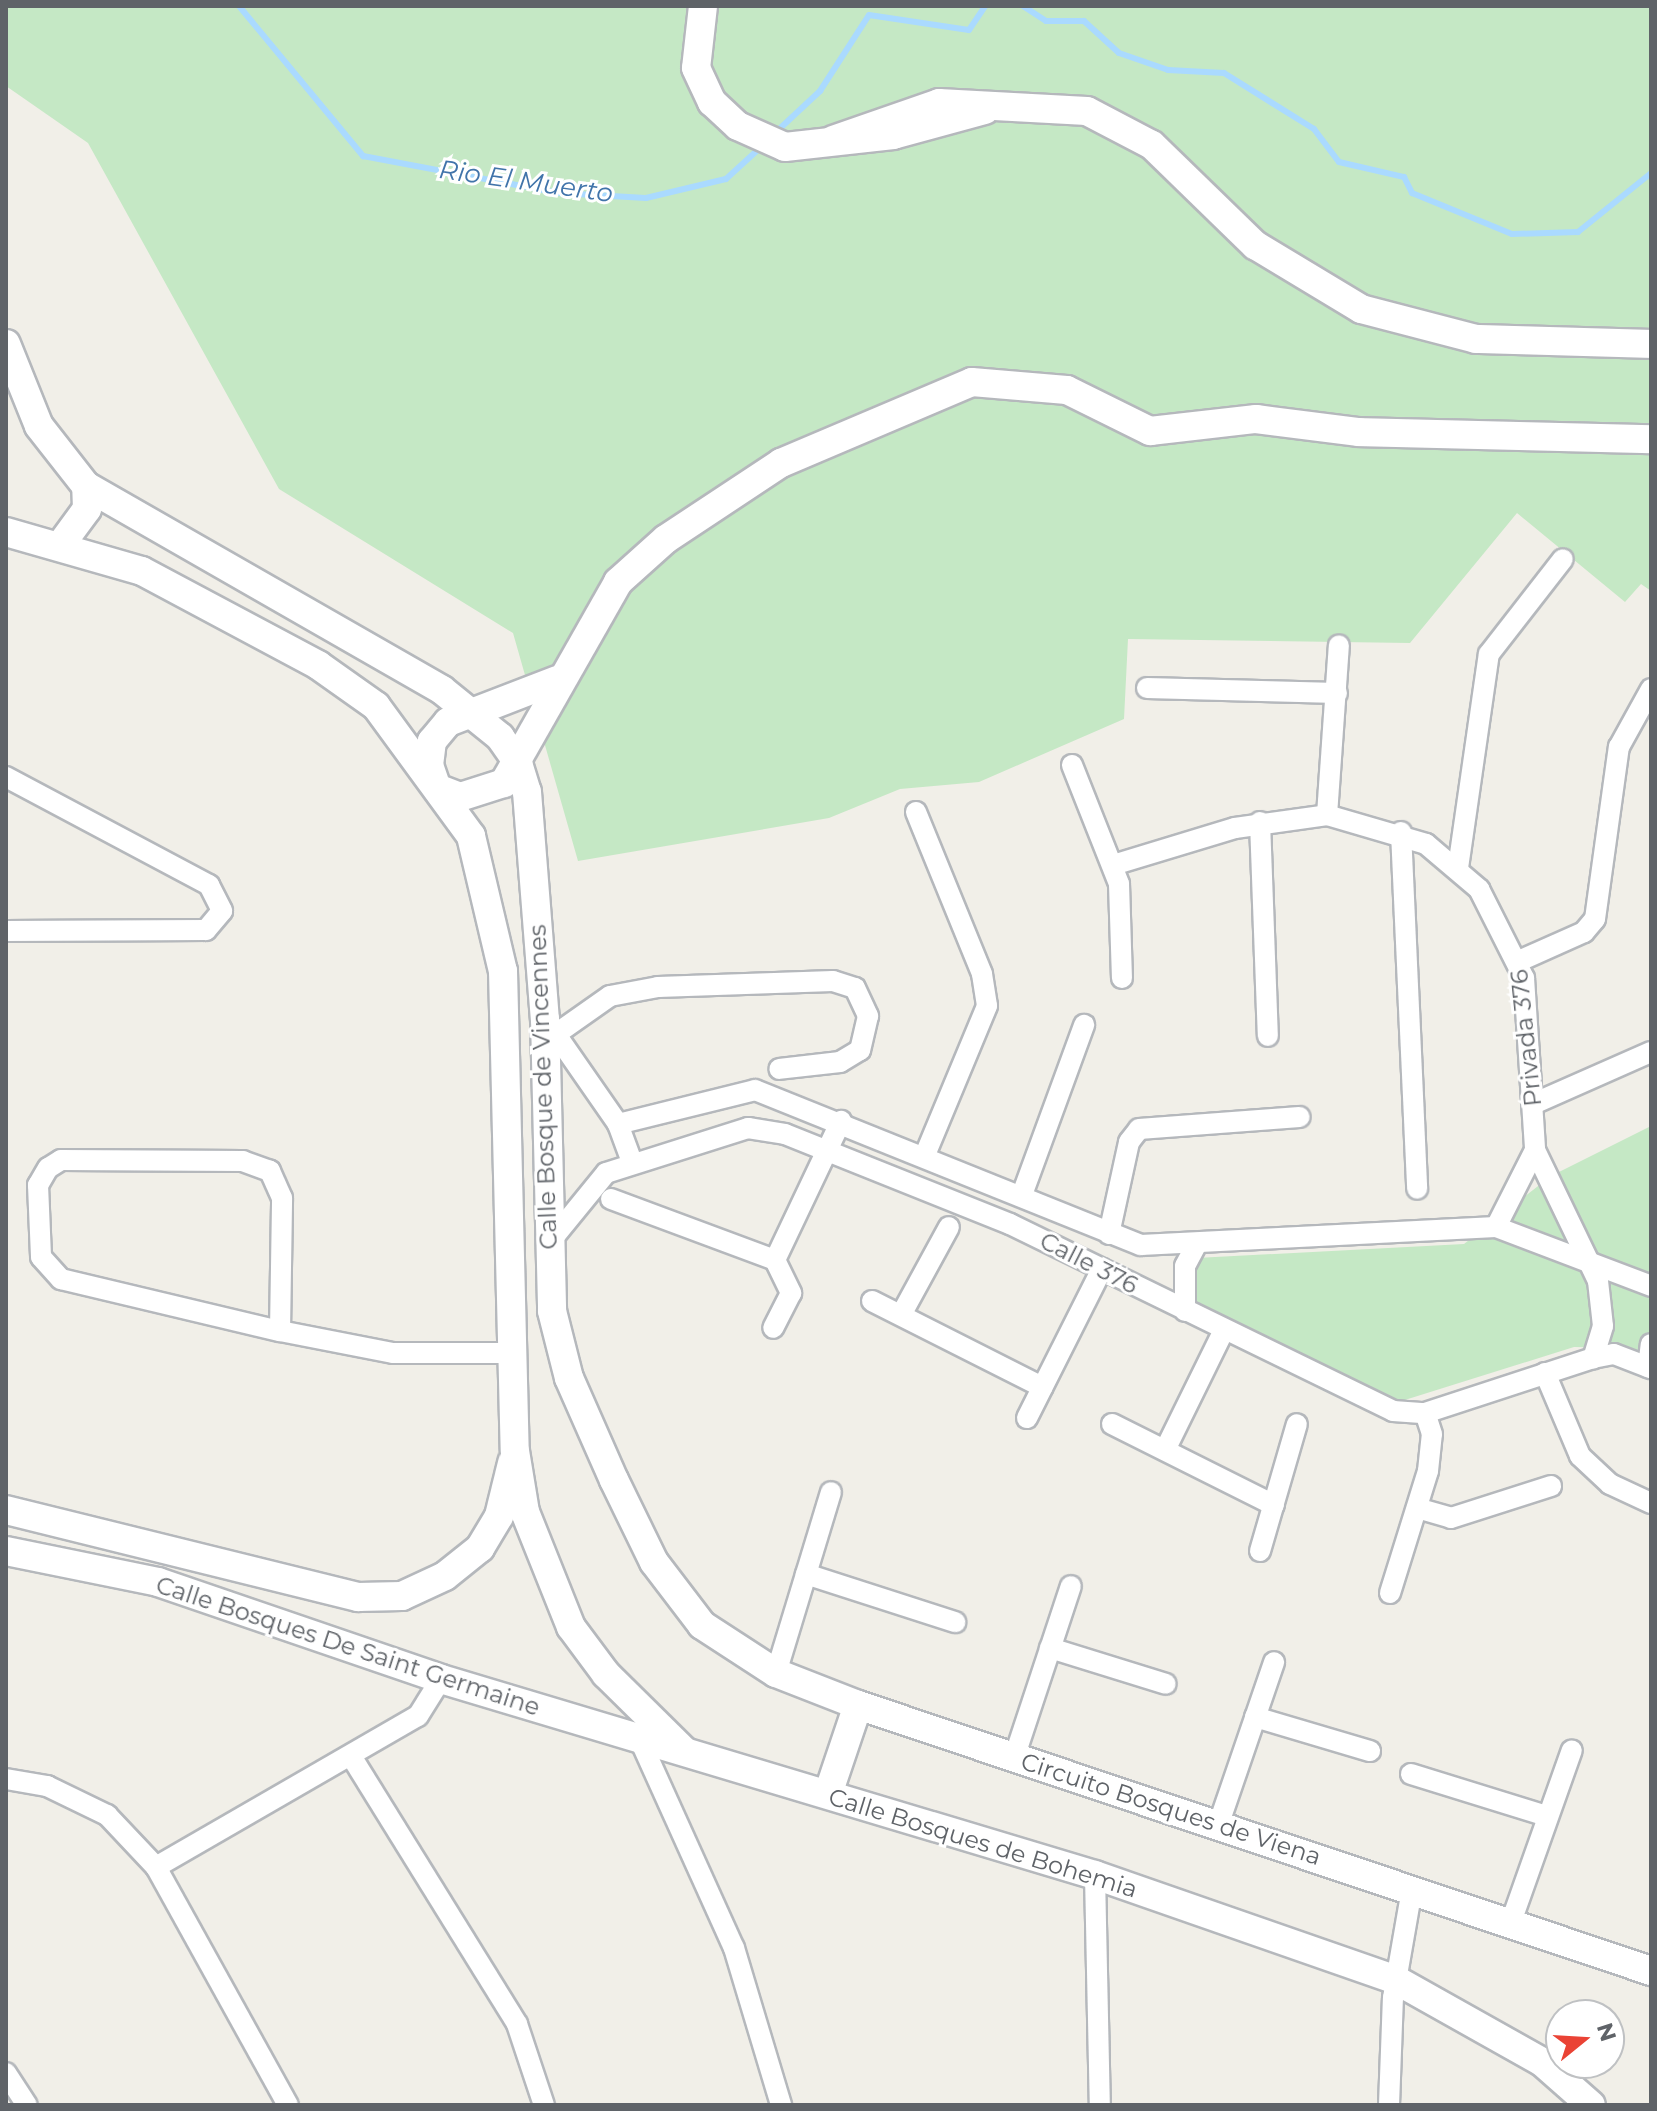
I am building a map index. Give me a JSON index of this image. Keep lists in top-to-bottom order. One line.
{"streets":{"main road":["Calle Bosque de Vincennes","Calle Bosques De Saint Germaine","Circuito Bosques de Viena","Calle Bosques de Bohemia"],"street":["Privada 376","Calle 376"]},"crossings":[["Calle Bosque de Vincennes","Calle 376"],["Calle Bosque de Vincennes","Calle Bosques De Saint Germaine"],["Calle Bosque de Vincennes","Circuito Bosques de Viena"],["Calle Bosque de Vincennes","Calle Bosques de Bohemia"],["Calle Bosques De Saint Germaine","Calle Bosques de Bohemia"]],"water":["Rio El Muerto"],"north":"right"}
